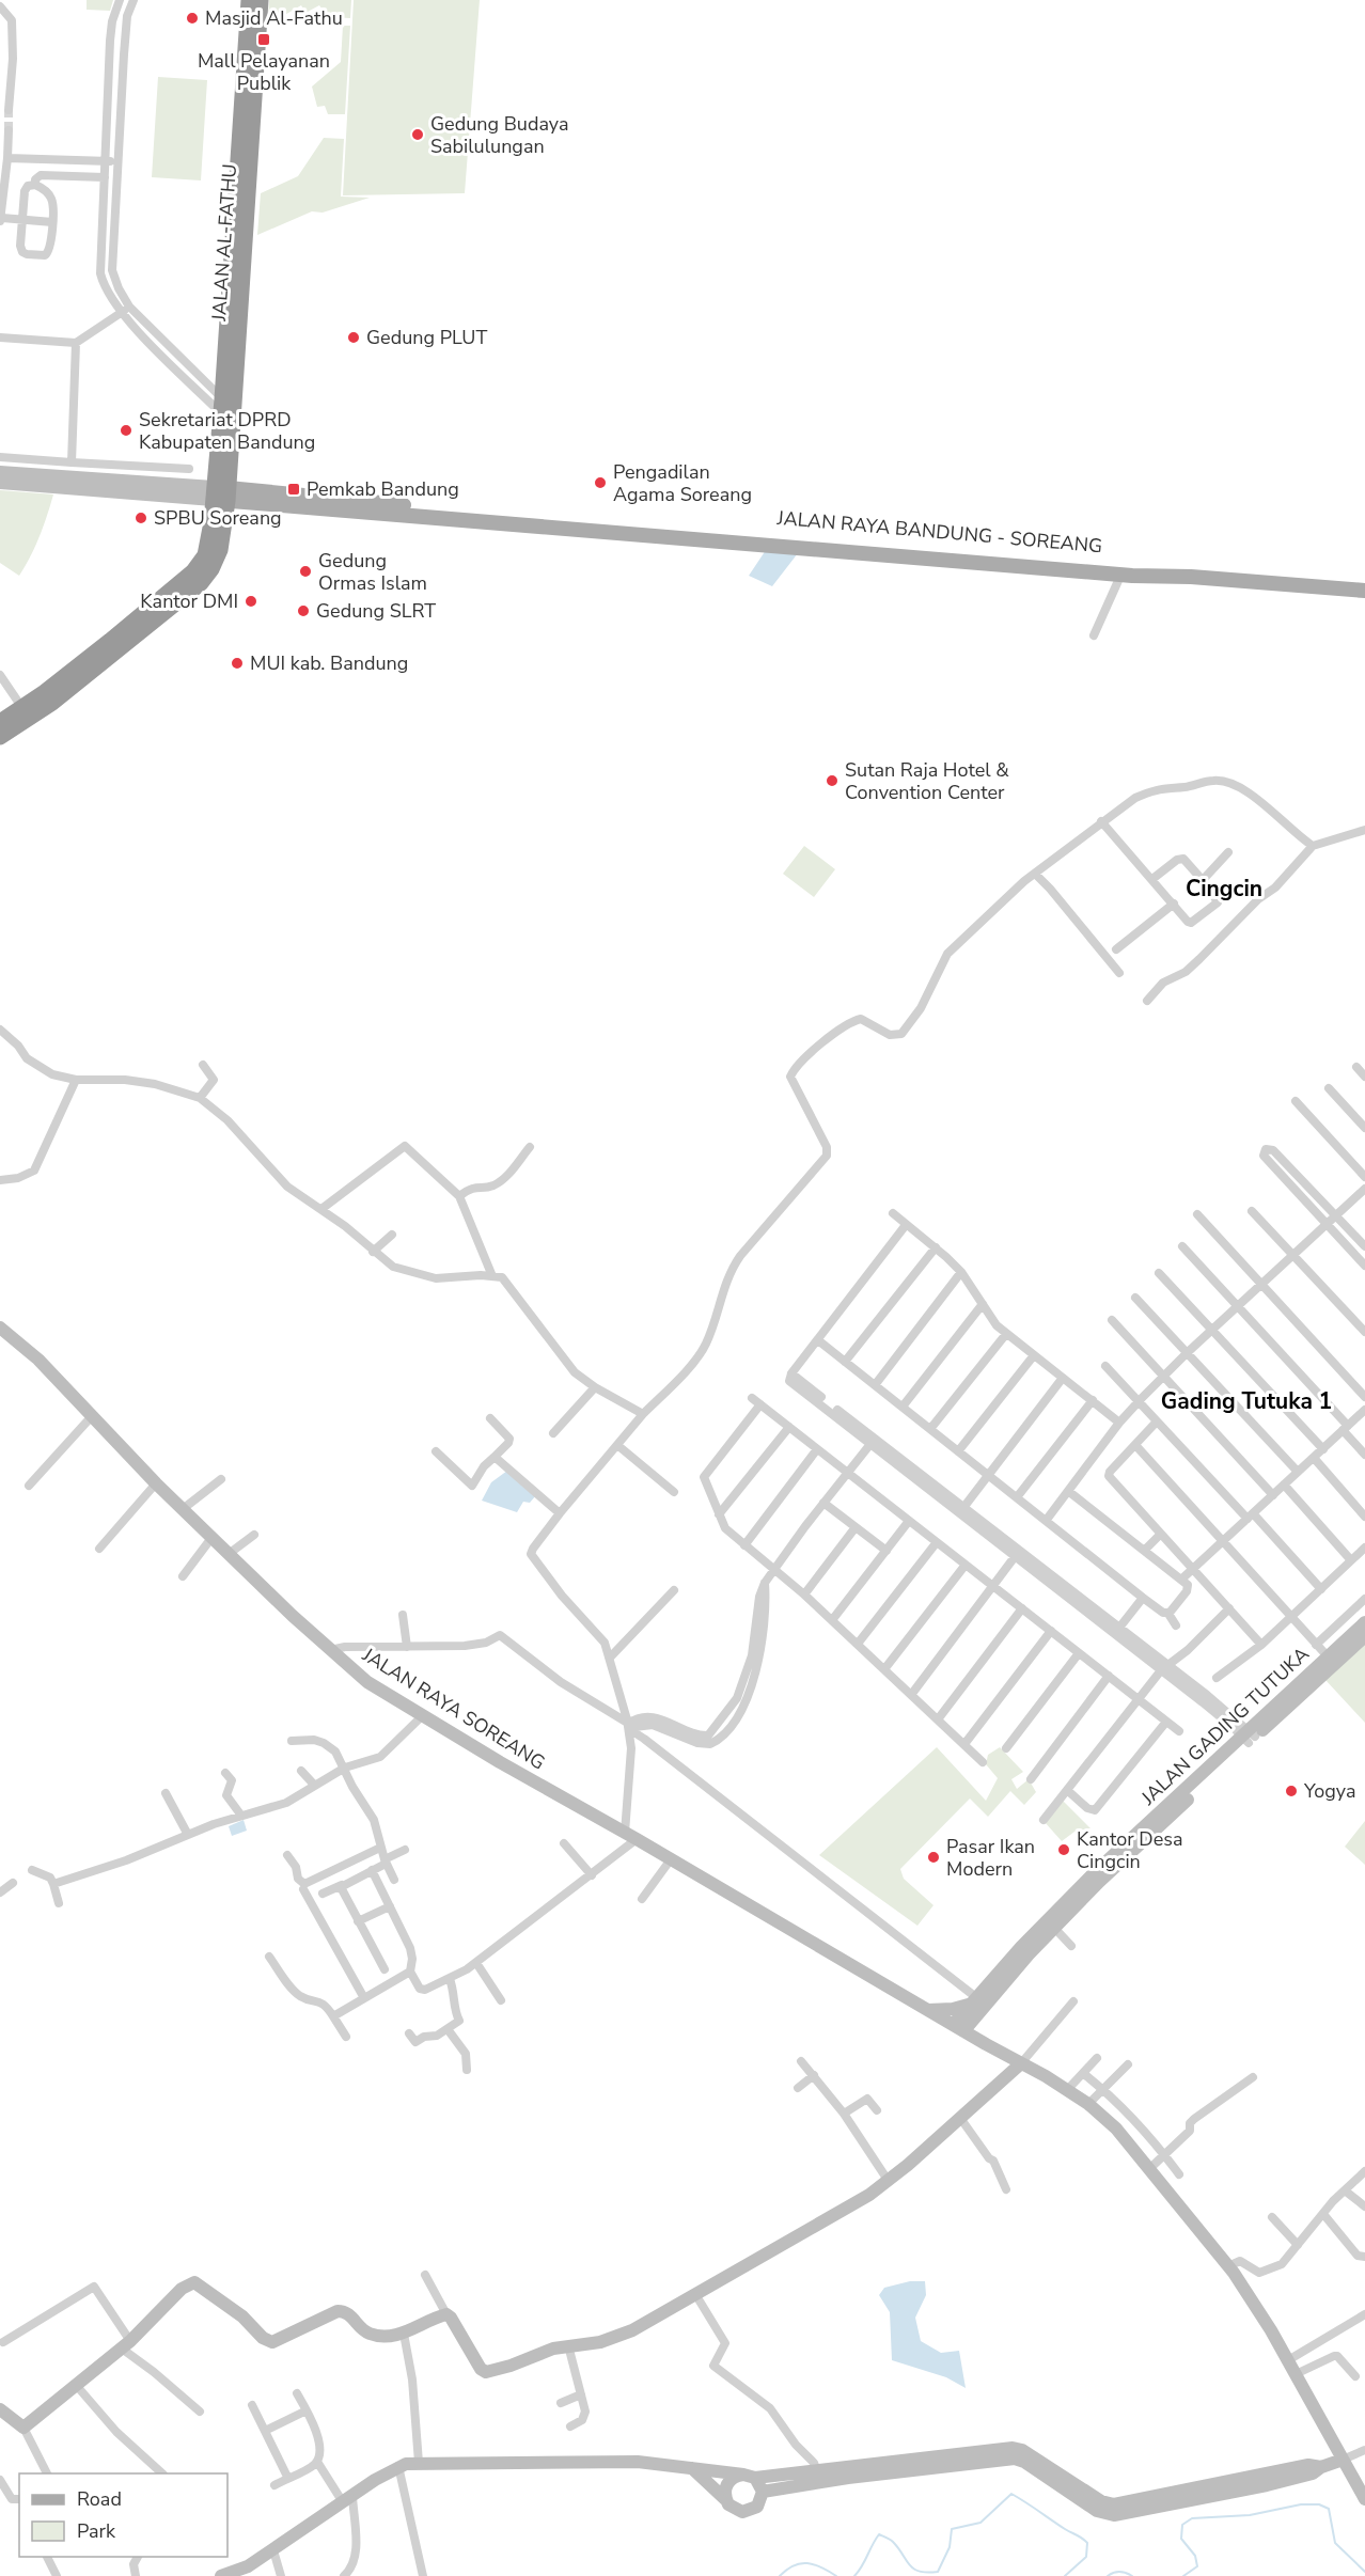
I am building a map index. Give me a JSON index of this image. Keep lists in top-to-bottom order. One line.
{"streets":{"highway":["JALAN AL-FATHU"],"main road":["JALAN RAYA BANDUNG - SOREANG","JALAN RAYA SOREANG","JALAN GADING TUTUKA"]},"crossings":[["JALAN AL-FATHU","JALAN RAYA BANDUNG - SOREANG"],["JALAN RAYA SOREANG","JALAN GADING TUTUKA"]],"districts":["Cingcin","Gading Tutuka 1"],"places":{"other":["Masjid Al-Fathu","Gedung Budaya Sabilulungan","Gedung PLUT","Sekretariat DPRD Kabupaten Bandung","Pengadilan Agama Soreang","SPBU Soreang","Gedung Ormas Islam","Kantor DMI","Gedung SLRT","MUI kab. Bandung","Sutan Raja Hotel & Convention Center","Yogya","Kantor Desa Cingcin","Pasar Ikan Modern"],"transit":["Mall Pelayanan Publik","Pemkab Bandung"]},"legend":["Road","Park"]}
